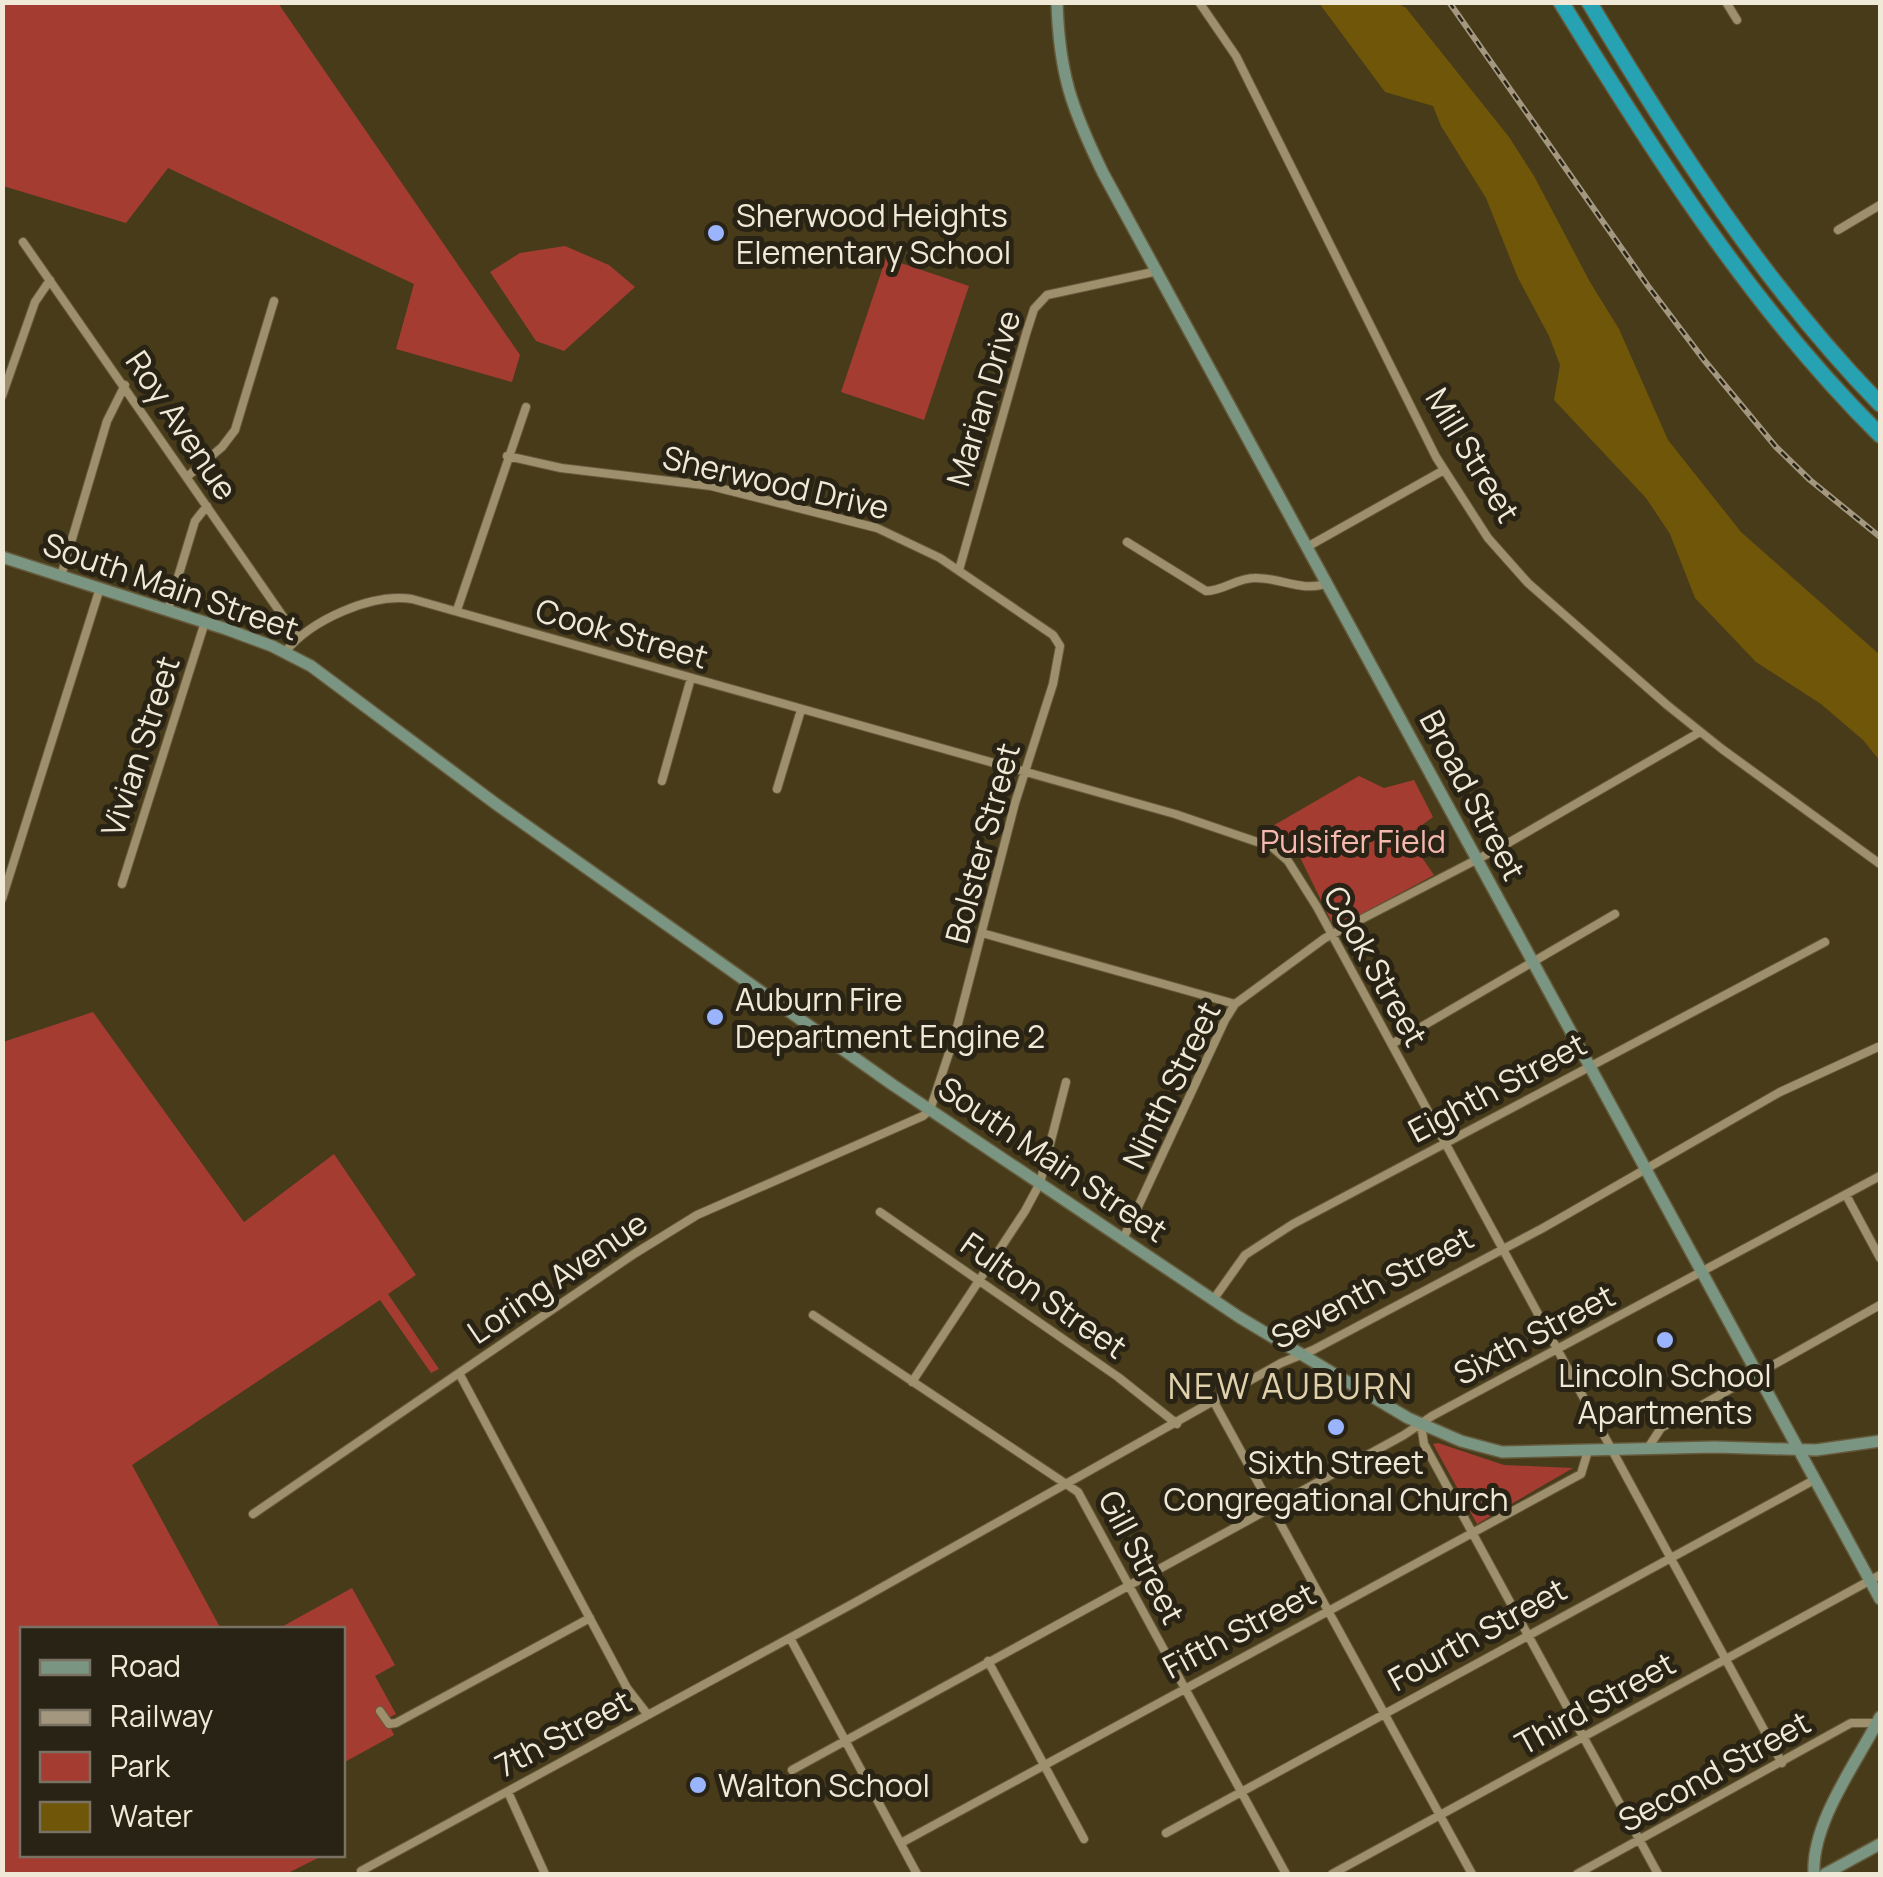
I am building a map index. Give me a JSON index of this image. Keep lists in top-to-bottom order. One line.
{"streets":{"street":["Marian Drive","Roy Avenue","Mill Street","Sherwood Drive","South Main Street","Cook Street","Vivian Street","Broad Street","Bolster Street","Ninth Street","Eighth Street","Loring Avenue","Seventh Street","Fulton Street","Sixth Street","Gill Street","Fifth Street","Fourth Street","Third Street","7th Street","Second Street"]},"crossings":[["Marian Drive","Sherwood Drive"],["Marian Drive","Broad Street"],["Roy Avenue","Cook Street"],["Mill Street","Ninth Street"],["Sherwood Drive","Bolster Street"],["South Main Street","Cook Street"],["South Main Street","Vivian Street"],["South Main Street","Broad Street"],["South Main Street","Bolster Street"],["South Main Street","Ninth Street"],["South Main Street","Eighth Street"],["South Main Street","Loring Avenue"],["South Main Street","Seventh Street"],["South Main Street","Sixth Street"],["South Main Street","Fifth Street"],["Cook Street","Bolster Street"],["Cook Street","Ninth Street"],["Cook Street","Eighth Street"],["Cook Street","Seventh Street"],["Cook Street","Sixth Street"],["Cook Street","Fourth Street"],["Cook Street","Third Street"],["Cook Street","Second Street"],["Broad Street","Ninth Street"],["Broad Street","Eighth Street"],["Broad Street","Seventh Street"],["Broad Street","Sixth Street"],["Broad Street","Fourth Street"],["Broad Street","Third Street"],["Bolster Street","Loring Avenue"],["Loring Avenue","7th Street"],["Seventh Street","Fulton Street"],["Seventh Street","Gill Street"],["Seventh Street","7th Street"],["Sixth Street","Gill Street"],["Gill Street","Fifth Street"],["Gill Street","Fourth Street"]],"districts":["NEW AUBURN"],"parks":["Pulsifer Field"],"places":["Sherwood Heights Elementary School","Auburn Fire Department Engine 2","Lincoln School Apartments","Sixth Street Congregational Church","Walton School"],"legend":["Road","Railway","Park","Water"]}
